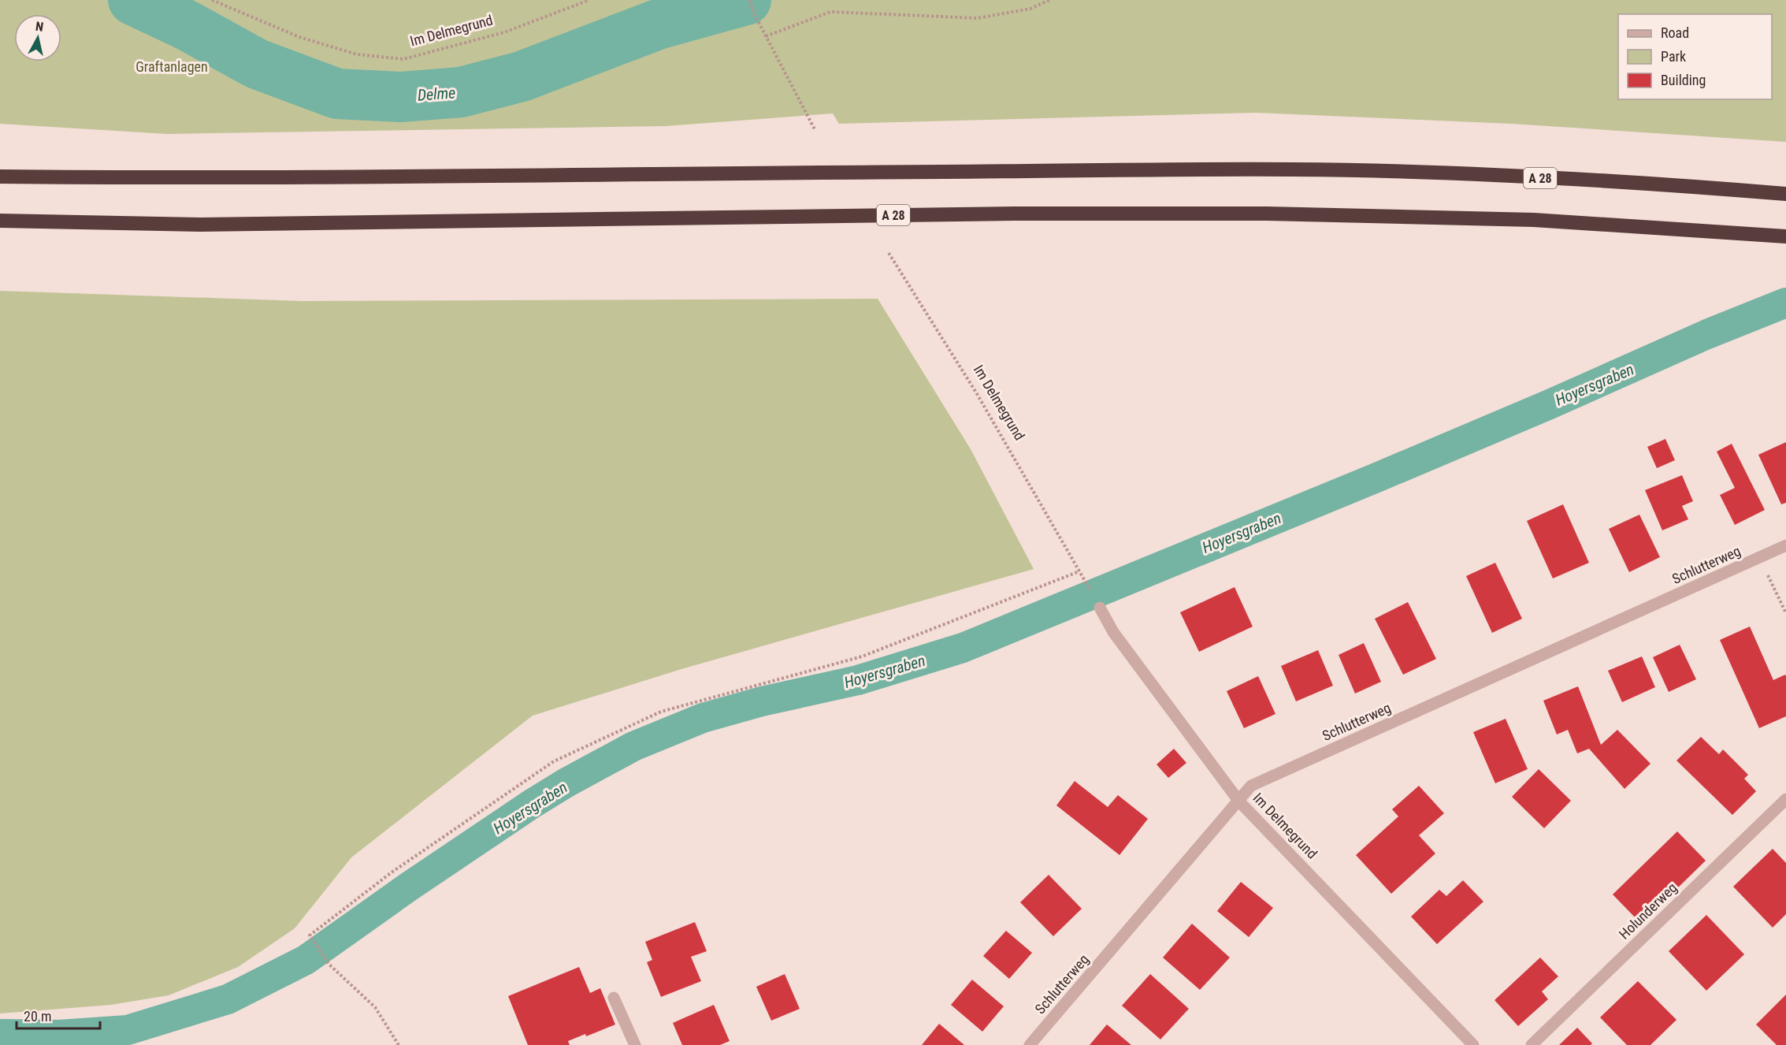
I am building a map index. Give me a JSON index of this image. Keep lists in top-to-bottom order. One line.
{"streets":{"highway":["A 28"],"street":["Im Delmegrund","Schlutterweg","Holunderweg"]},"crossings":[["Im Delmegrund","Schlutterweg"]],"water":["Delme","Hoyersgraben"],"parks":["Graftanlagen"],"legend":["Road","Park","Building"],"scale_bar":"20 m","north":"top"}
